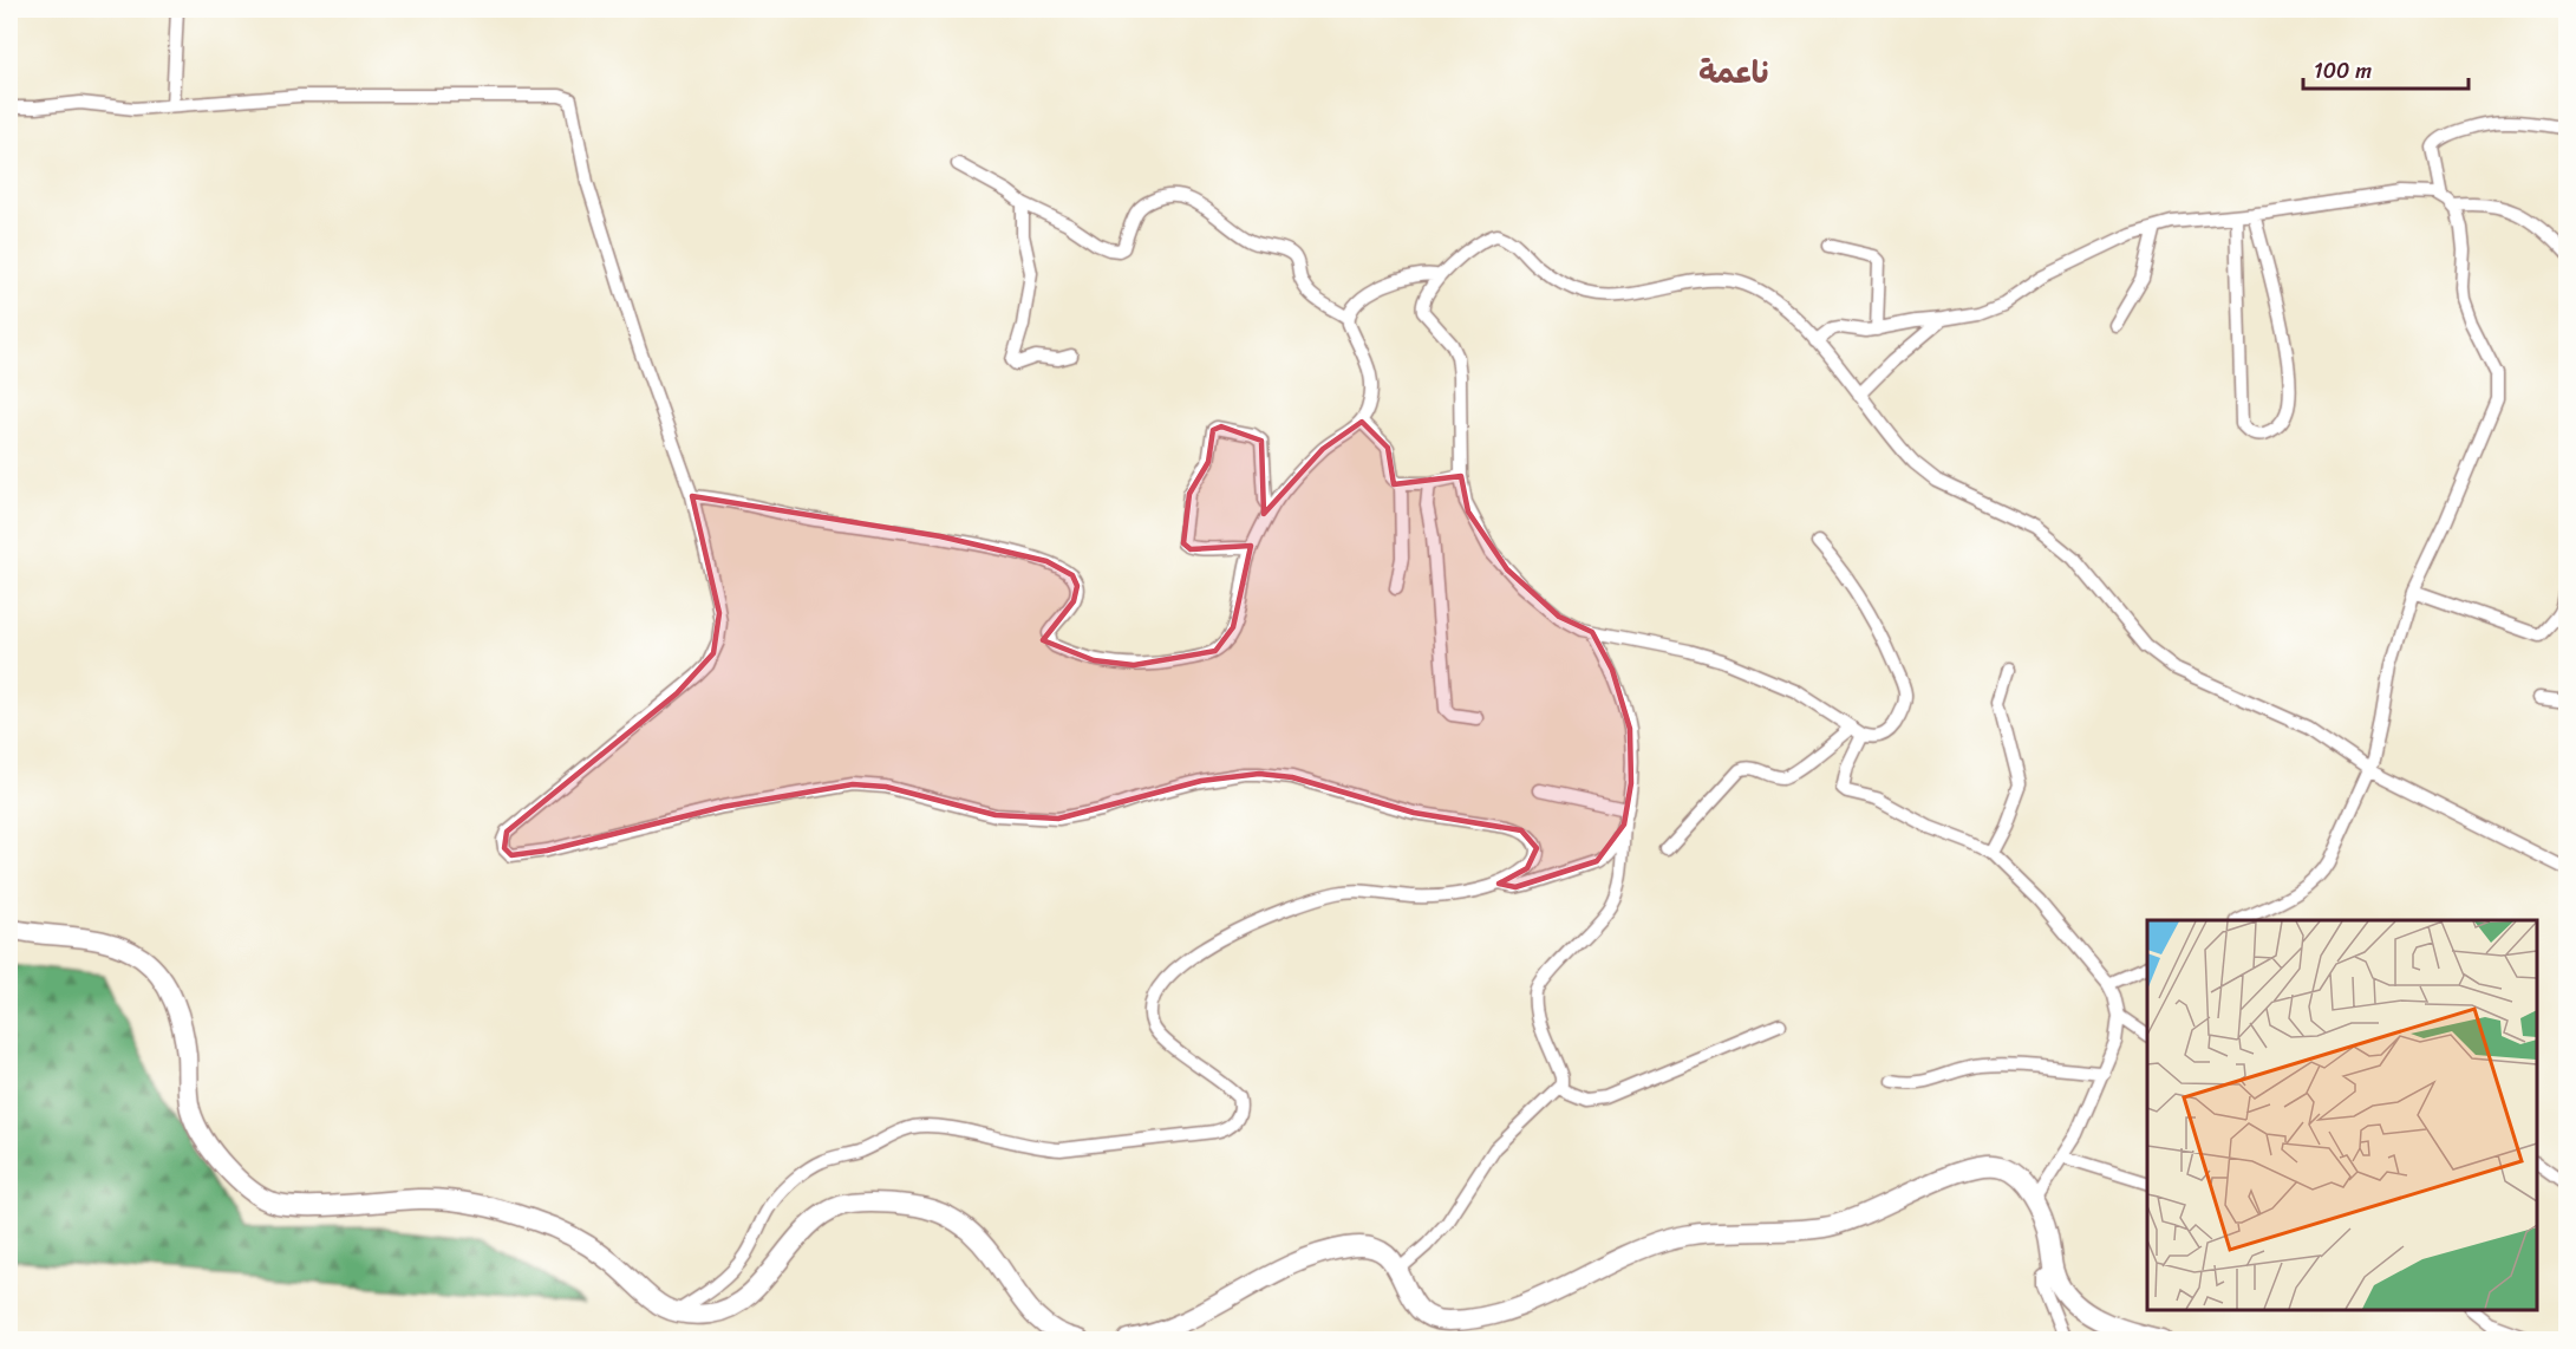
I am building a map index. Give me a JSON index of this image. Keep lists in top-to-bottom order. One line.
{"districts":["ناعمة"],"scale_bar":"100 m"}
